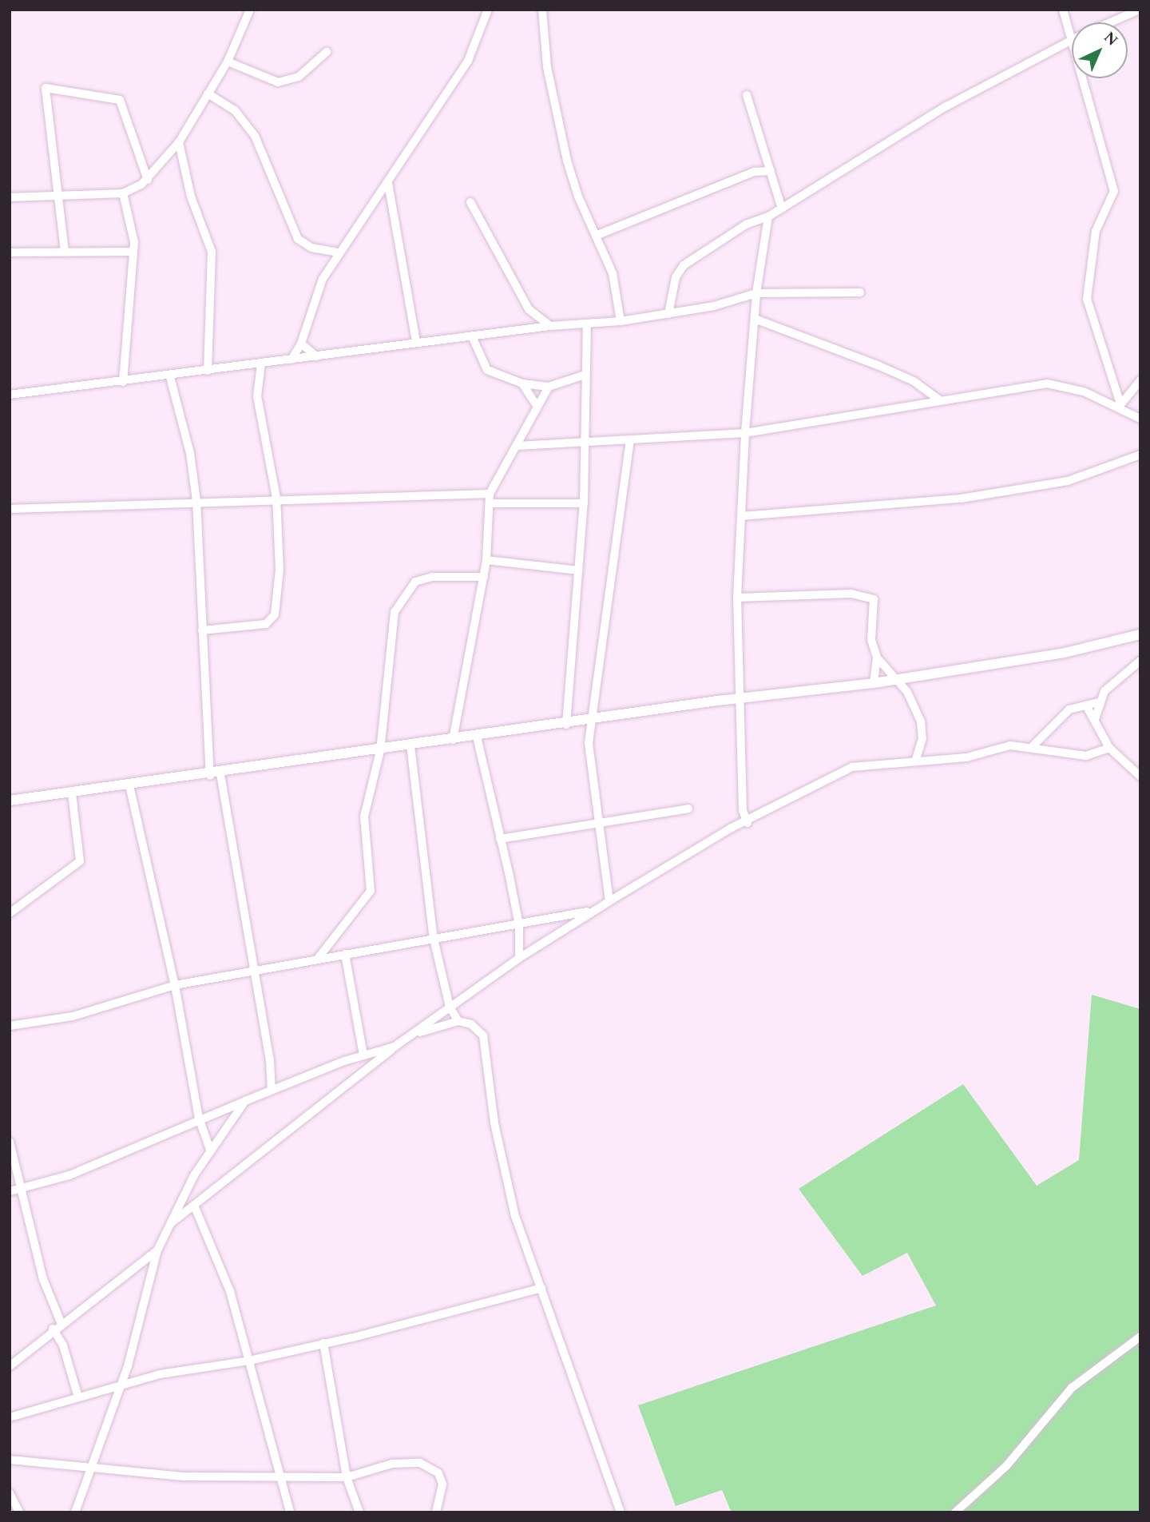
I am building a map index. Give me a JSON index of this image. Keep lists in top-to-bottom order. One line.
{"north":"top right"}
